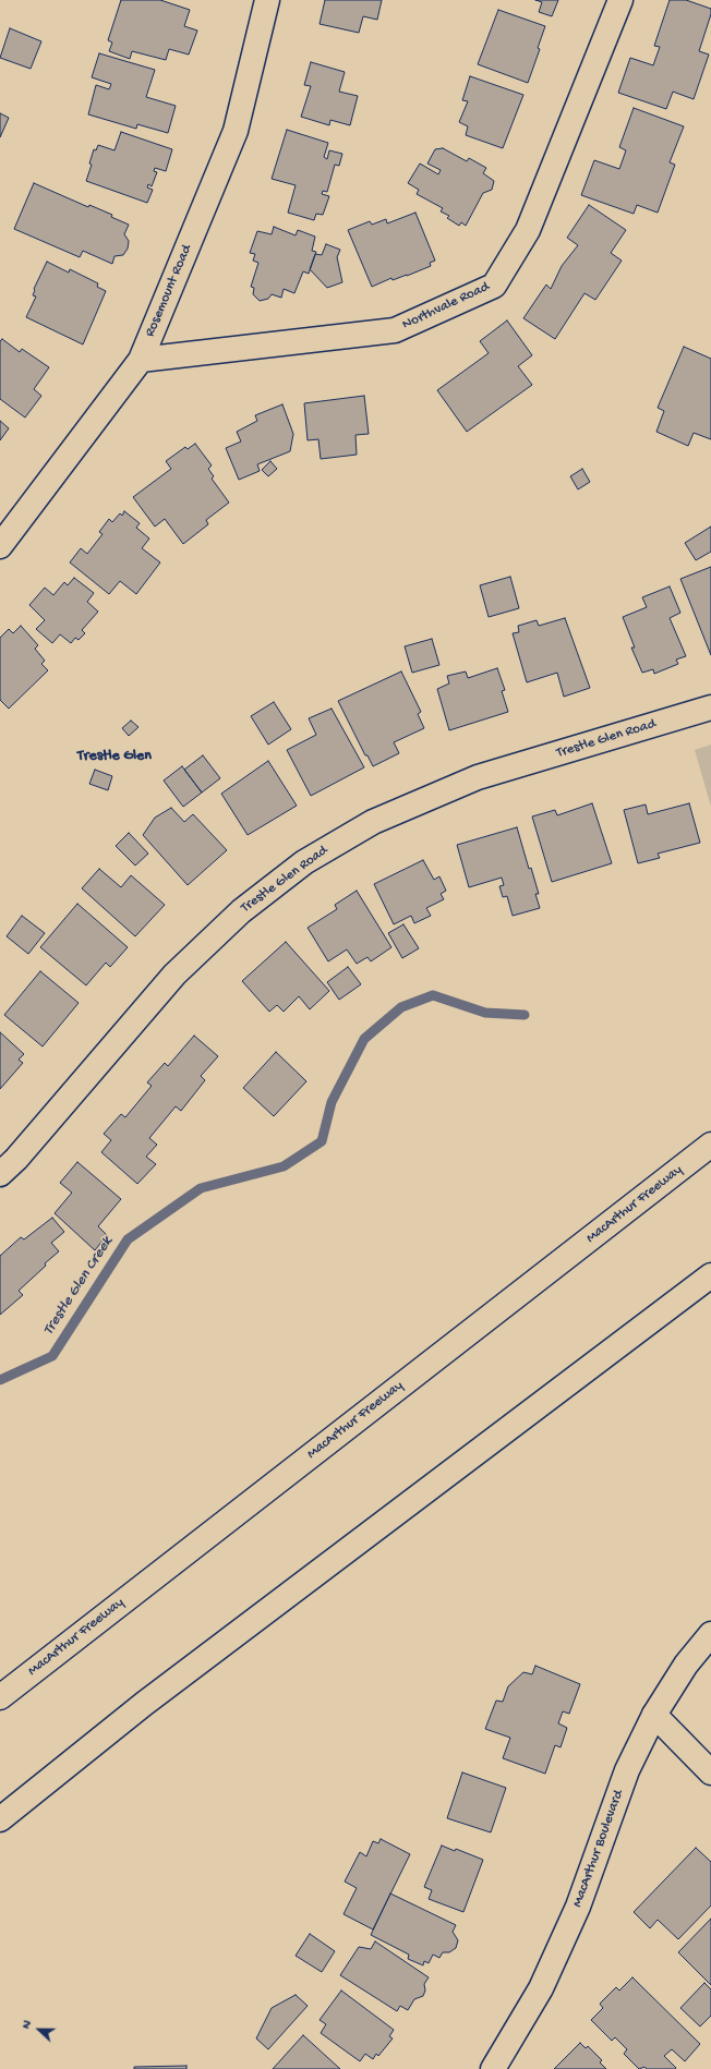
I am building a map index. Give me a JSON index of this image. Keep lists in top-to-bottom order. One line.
{"streets":{"main road":["Rosemount Road","Northvale Road","Trestle Glen Road","MacArthur Freeway","MacArthur Boulevard"]},"crossings":[["Rosemount Road","Northvale Road"]],"districts":["Trestle Glen"],"water":["Trestle Glen Creek"],"north":"left"}
